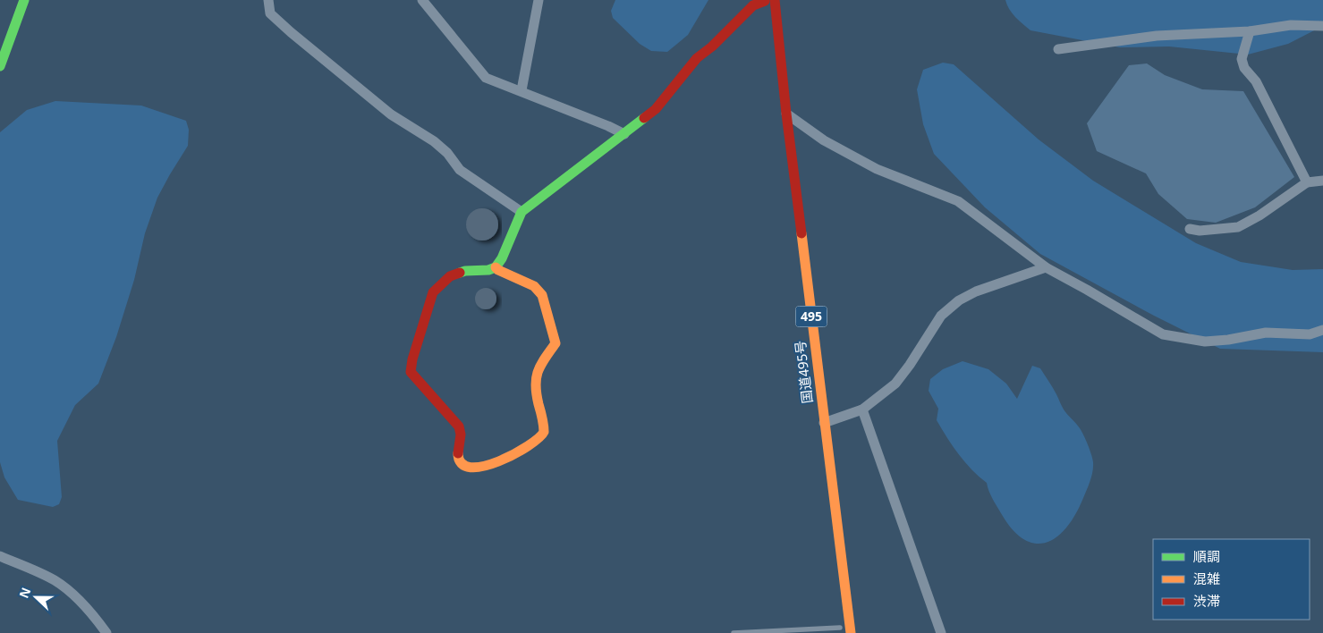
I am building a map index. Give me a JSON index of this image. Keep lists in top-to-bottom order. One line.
{"streets":{"main road":["495","国道495号"]},"legend":["順調","混雑","渋滞"],"north":"left"}
